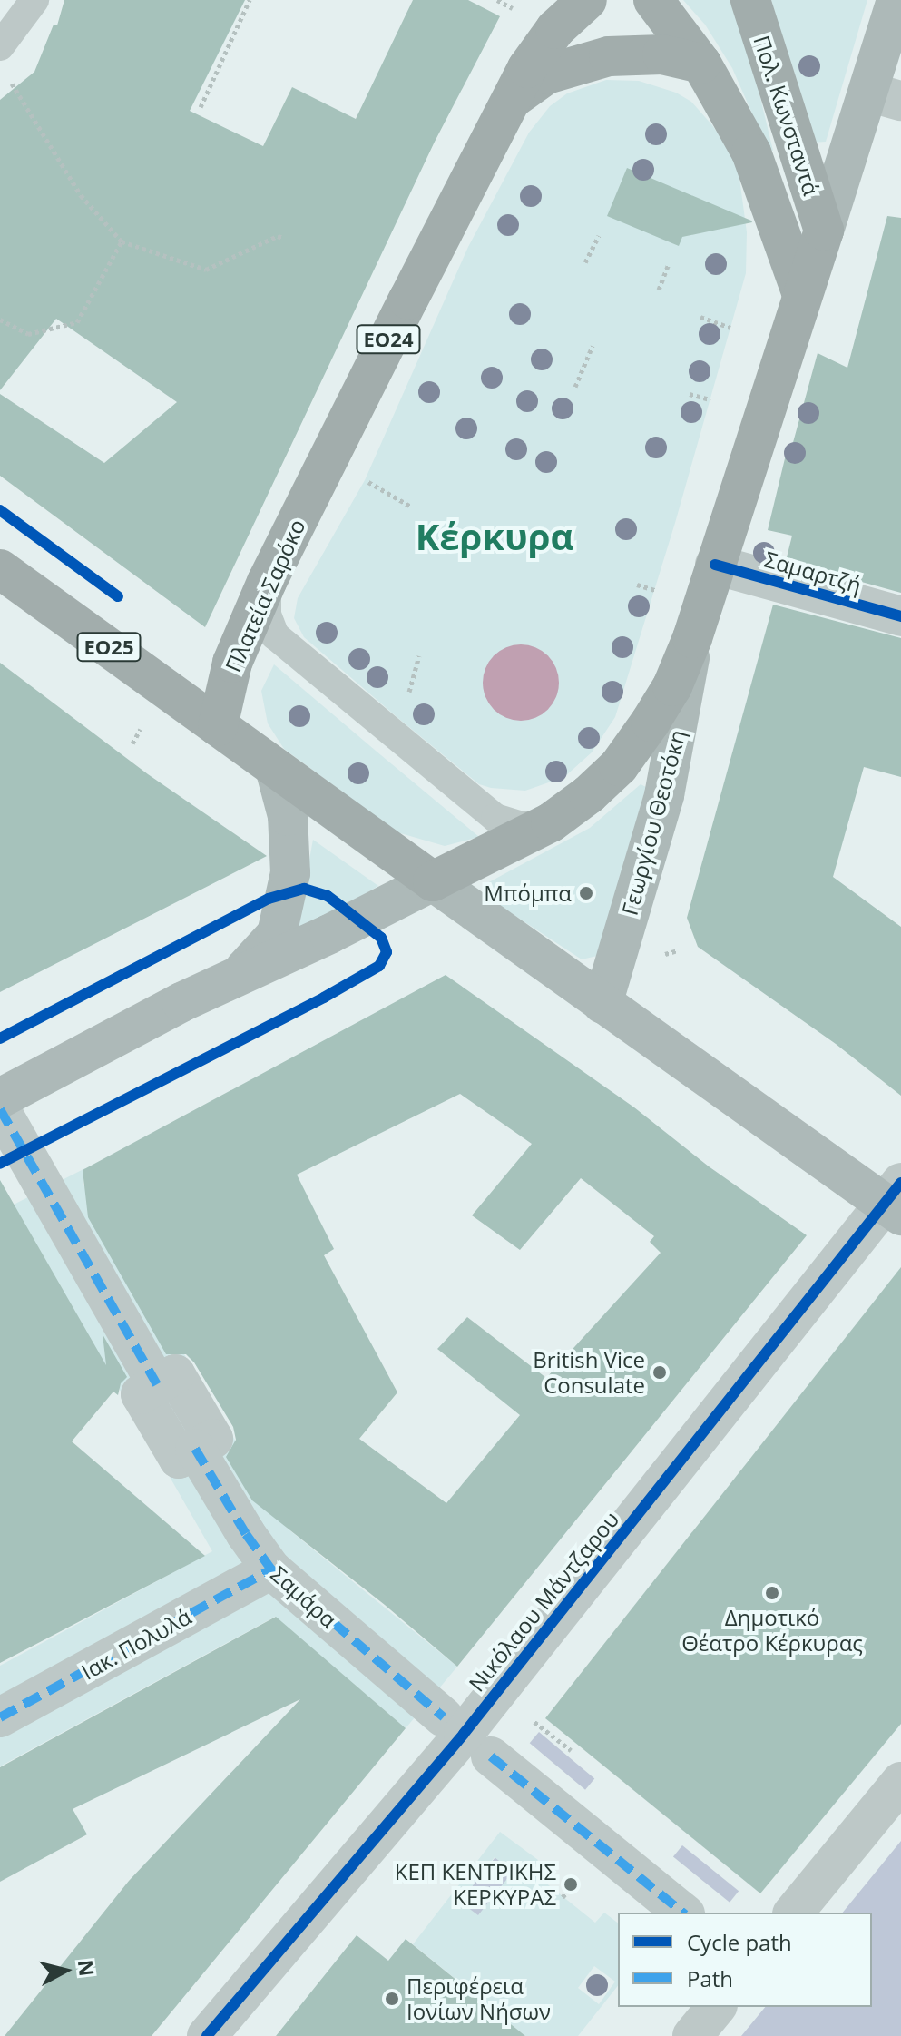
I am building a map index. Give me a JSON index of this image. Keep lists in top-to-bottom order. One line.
{"streets":{"main road":["Πολ. Κωνσταντά","ΕΟ24","Πλατεία Σαρόκο","ΕΟ25","Γεωργίου Θεοτόκη"],"street":["Σαμαρτζή","Σαμάρα","Νικόλαου Μάντζαρου","Ιακ. Πολυλά"]},"crossings":[["Πλατεία Σαρόκο","ΕΟ25"],["Σαμάρα","Ιακ. Πολυλά"]],"districts":["Κέρκυρα"],"places":["Μπόμπα","British Vice Consulate","Δημοτικό Θέατρο Κέρκυρας","ΚΕΠ ΚΕΝΤΡΙΚΗΣ ΚΕΡΚΥΡΑΣ","Περιφέρεια Ιονίων Νήσων"],"legend":["Cycle path","Path"],"north":"right"}
